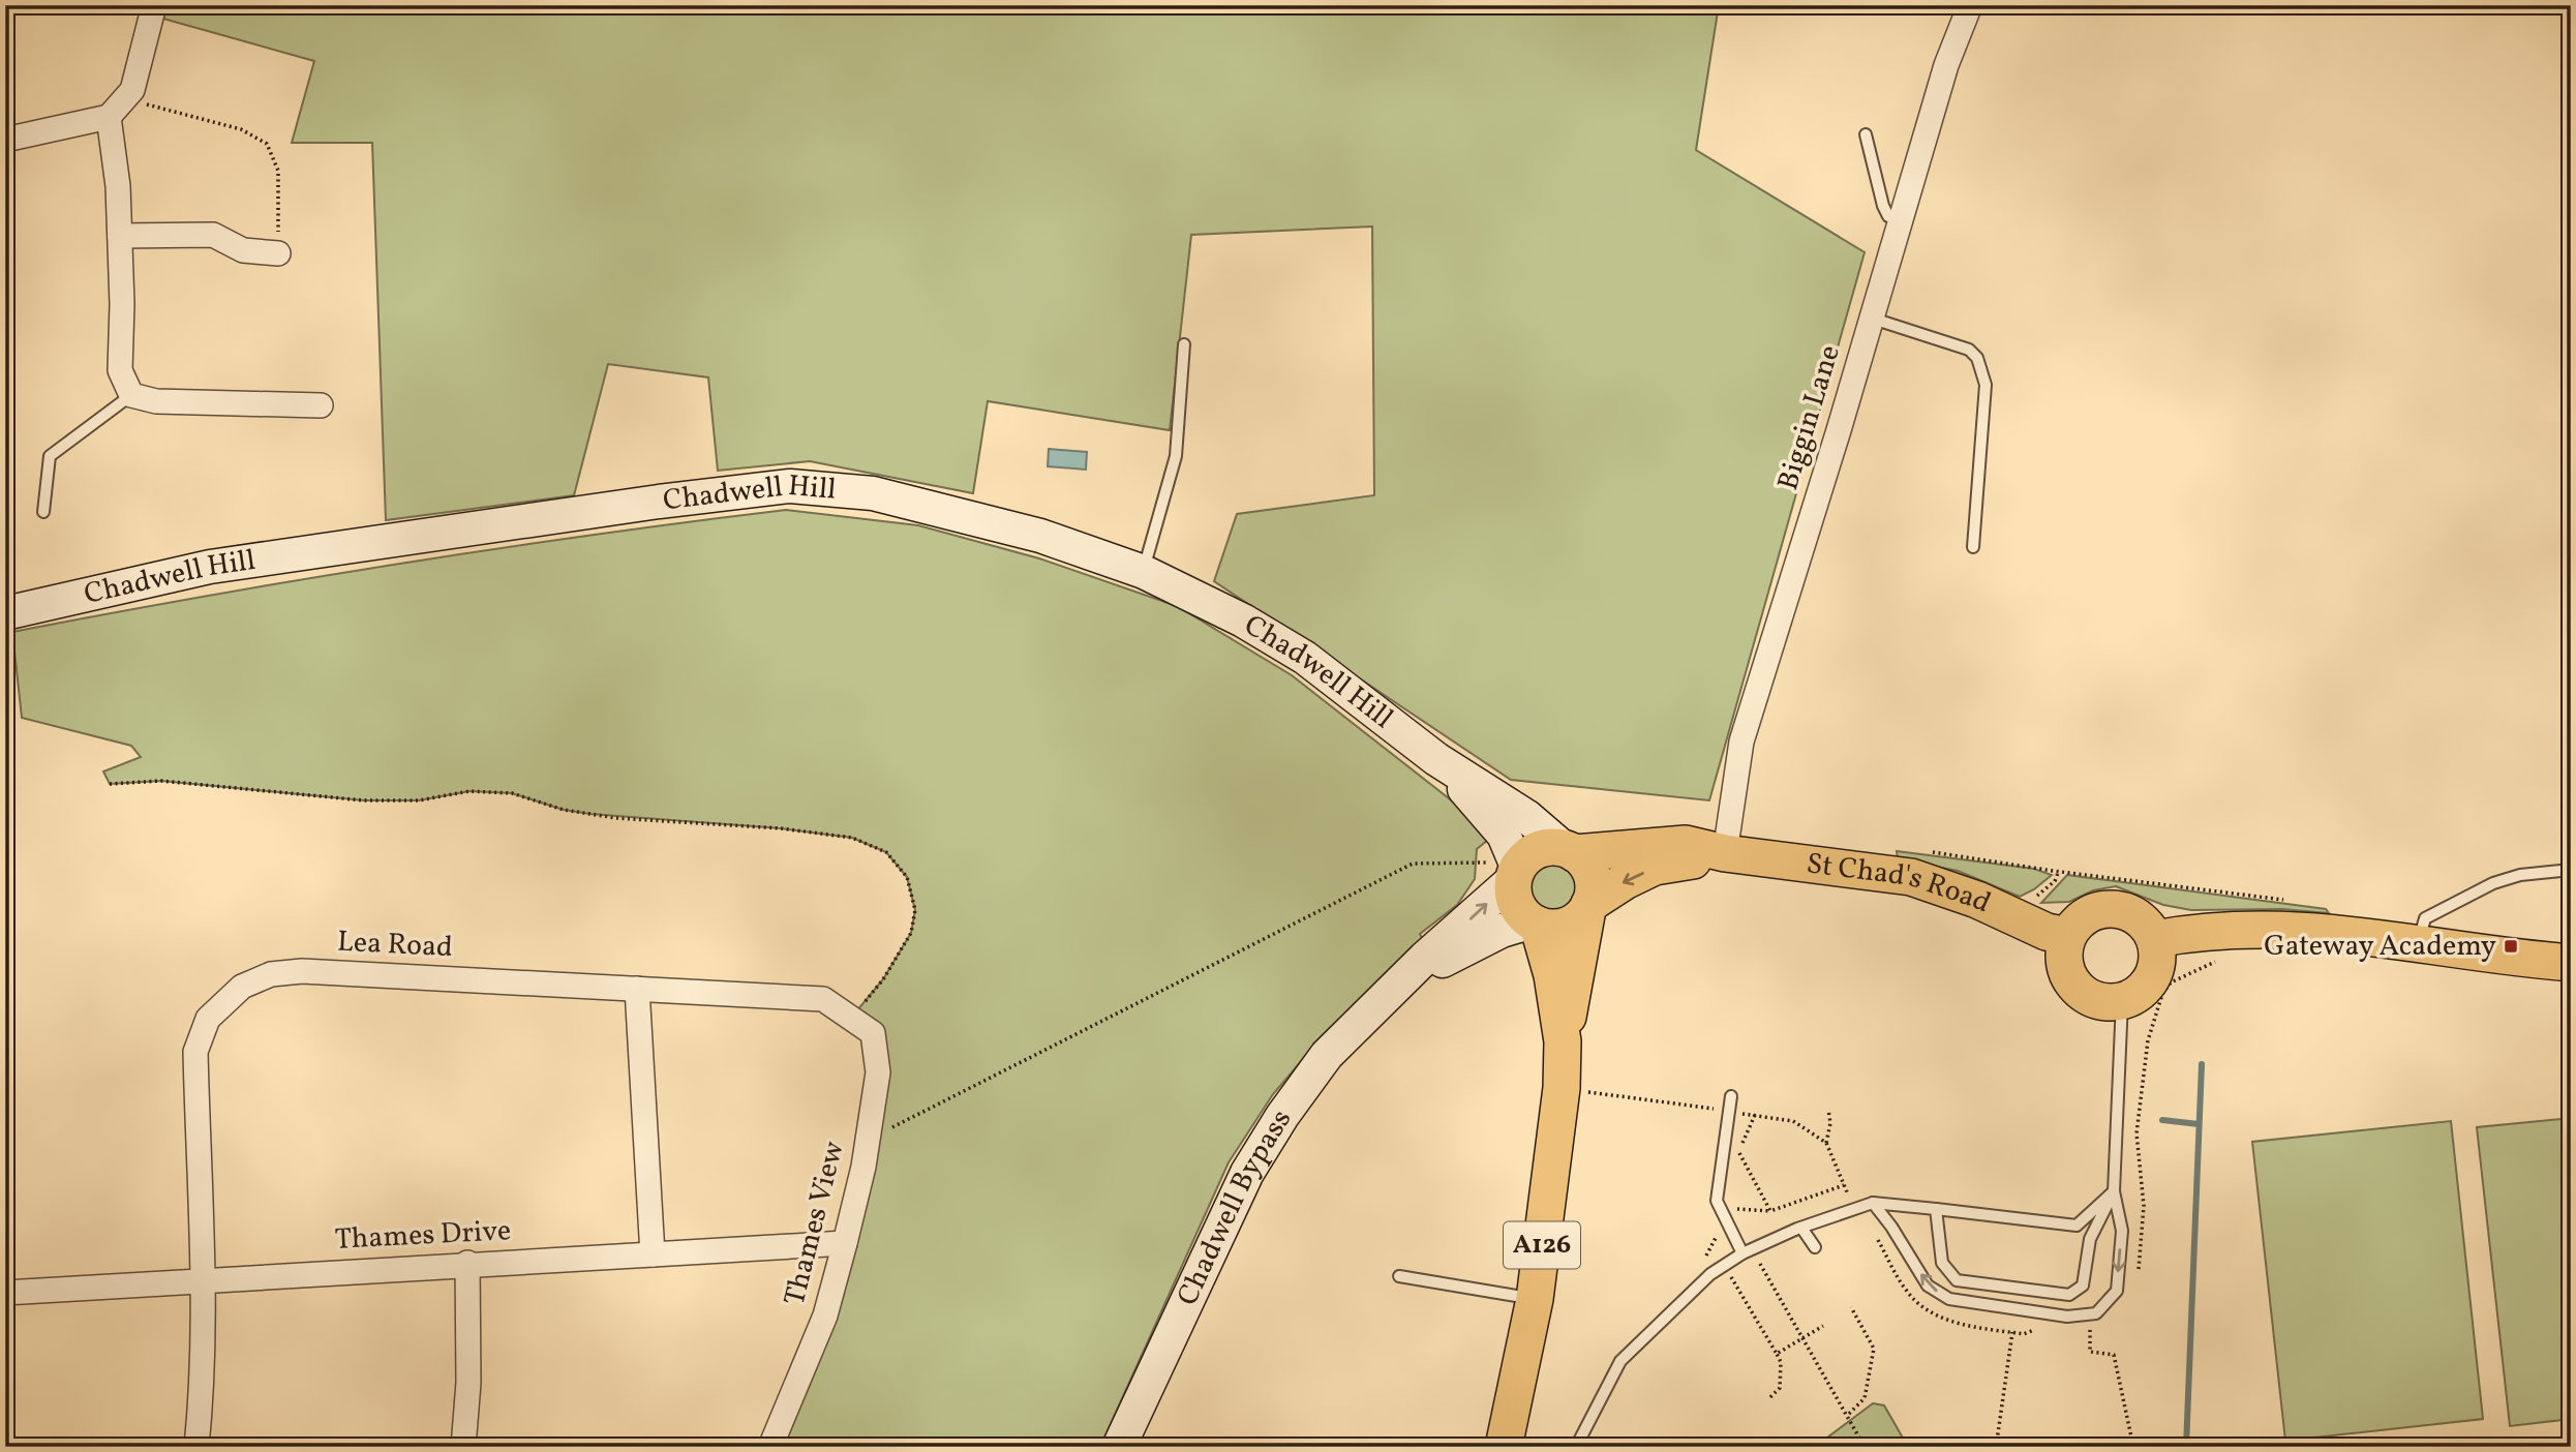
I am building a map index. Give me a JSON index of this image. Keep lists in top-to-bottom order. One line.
{"streets":{"main road":["St Chad's Road","A126"],"street":["Biggin Lane","Chadwell Hill","Lea Road","Chadwell Bypass","Thames View","Thames Drive"]},"crossings":[["Biggin Lane","St Chad's Road"],["Chadwell Hill","St Chad's Road"],["Chadwell Hill","Chadwell Bypass"],["Chadwell Hill","A126"],["St Chad's Road","Chadwell Bypass"],["St Chad's Road","A126"],["Lea Road","Thames View"],["Lea Road","Thames Drive"],["Chadwell Bypass","A126"],["Thames View","Thames Drive"]],"places":{"transit":["Gateway Academy"]}}
